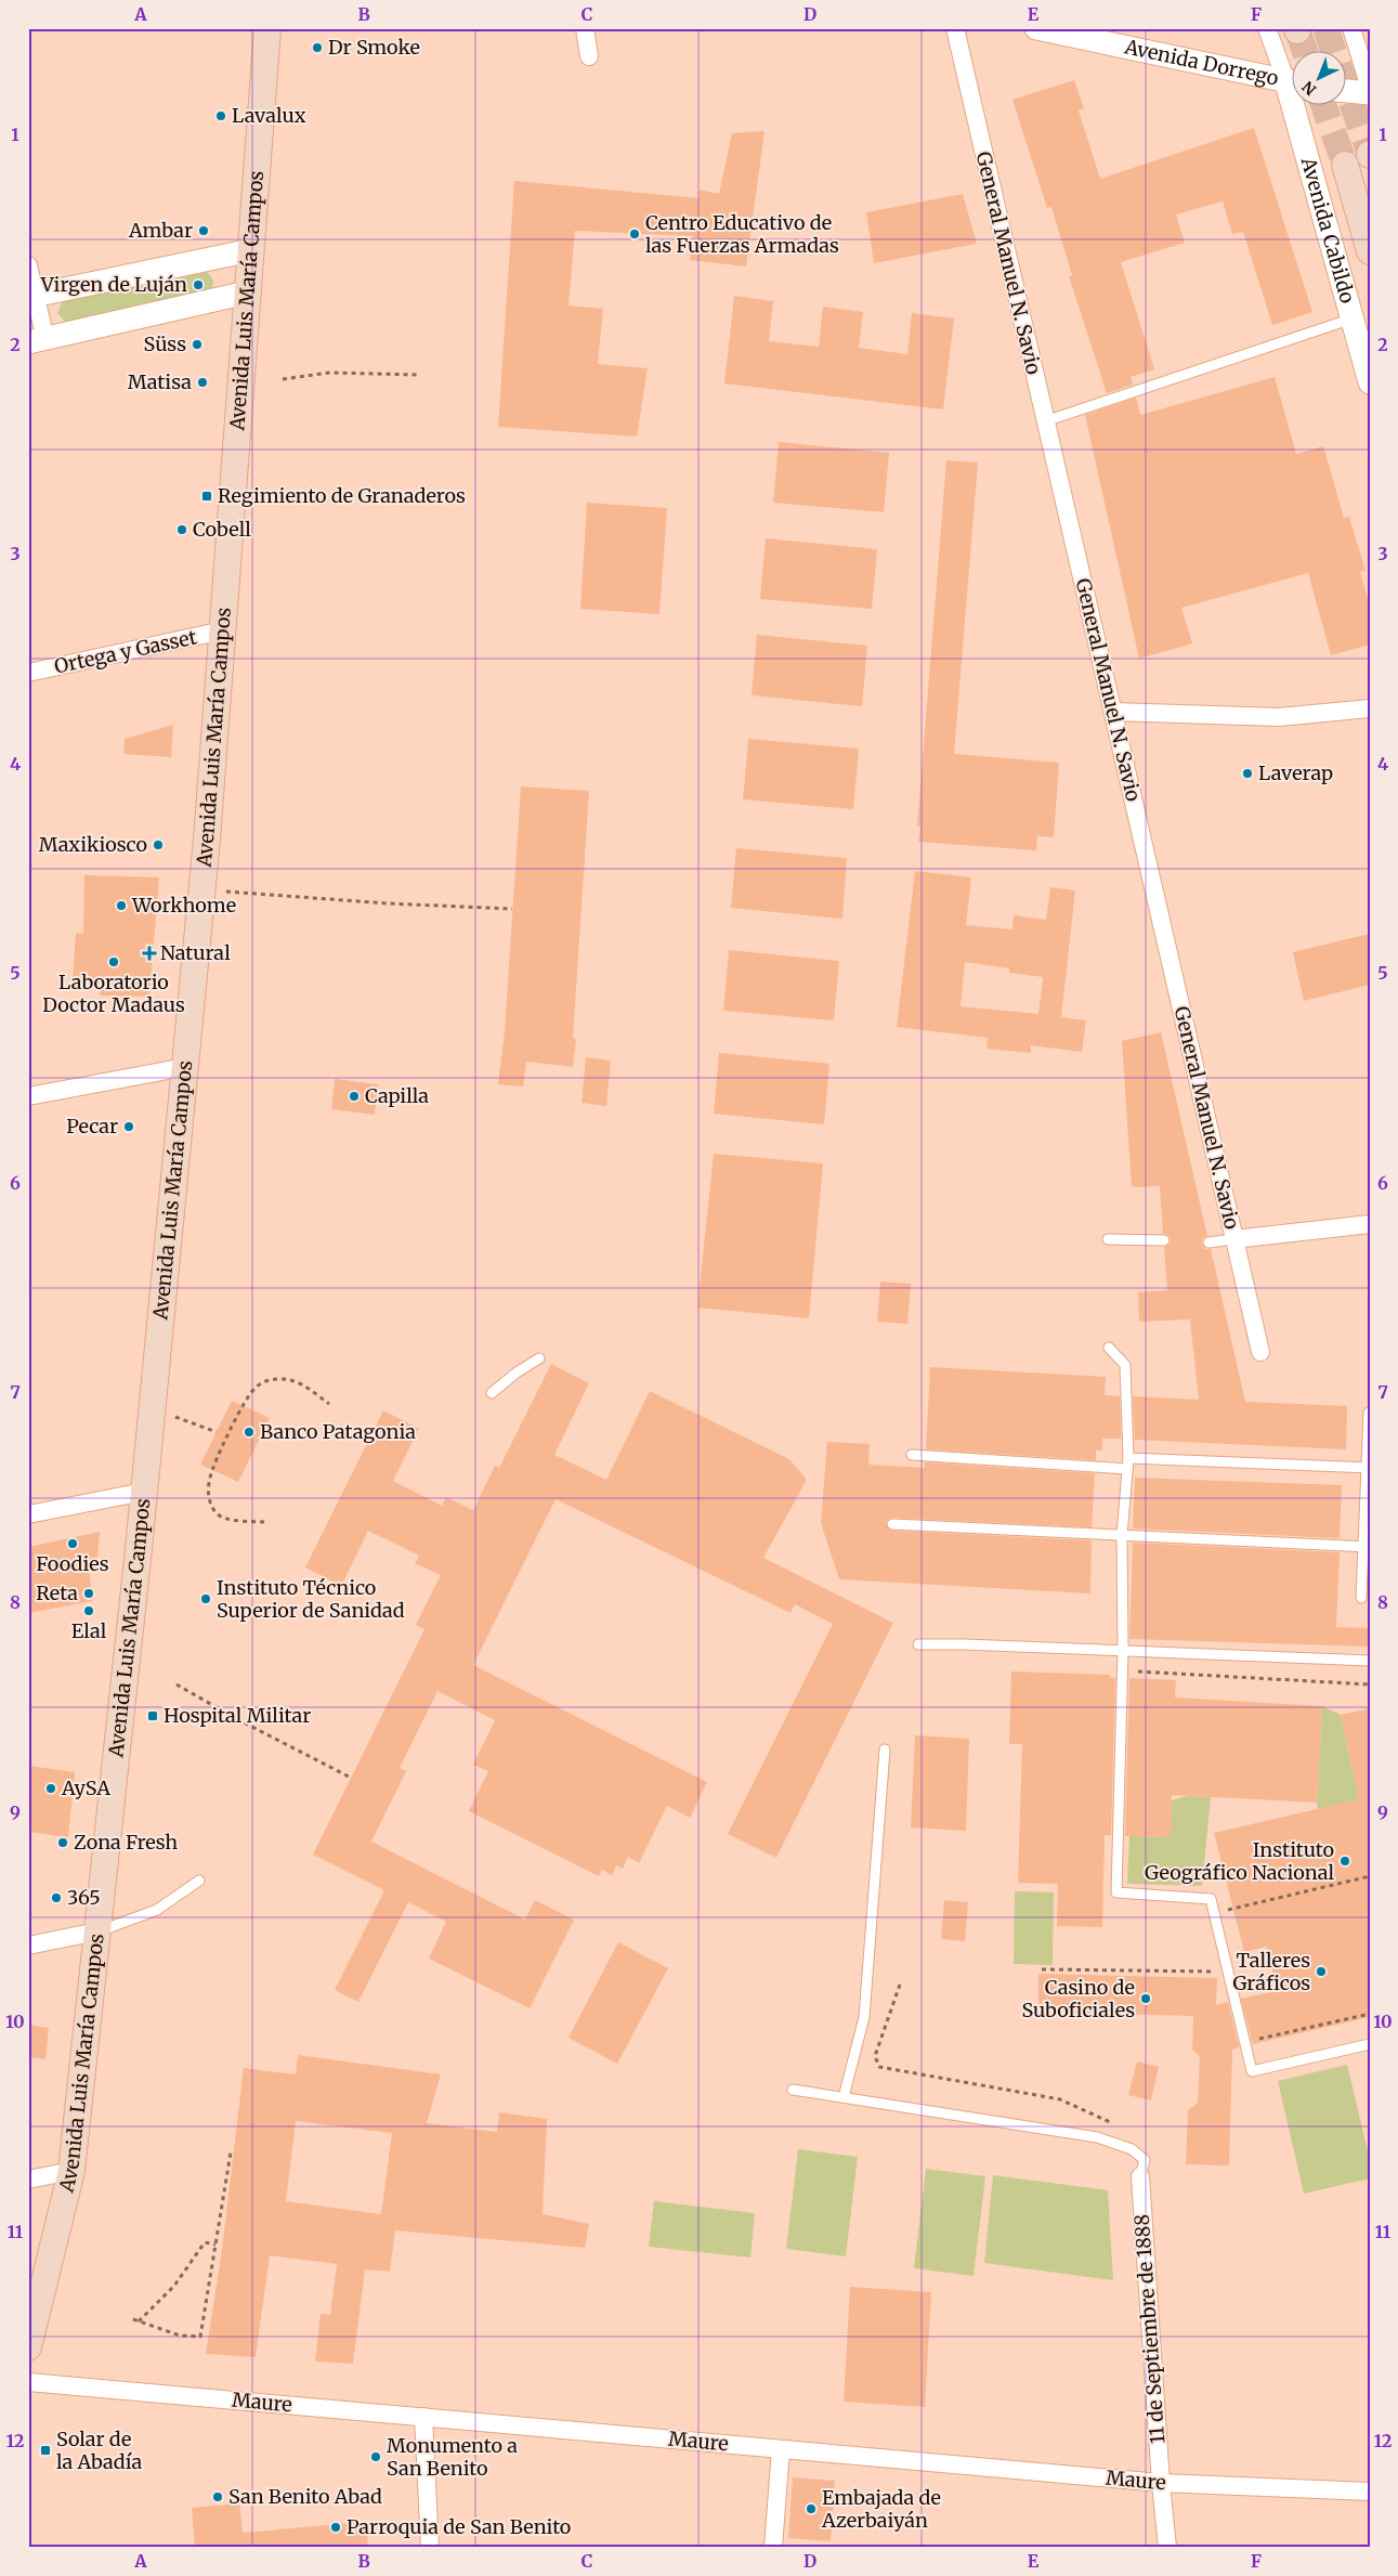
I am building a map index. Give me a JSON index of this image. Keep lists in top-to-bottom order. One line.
{"streets":{"main road":["Avenida Luis María Campos"],"street":["Avenida Dorrego","Avenida Cabildo","General Manuel N. Savio","Ortega y Gasset","11 de Septiembre de 1888","Maure"]},"crossings":[["Avenida Luis María Campos","Ortega y Gasset"],["11 de Septiembre de 1888","Maure"]],"places":{"other":["Dr Smoke","Lavalux","Ambar","Centro Educativo de las Fuerzas Armadas","Virgen de Luján","Süss","Matisa","Cobell","Laverap","Maxikiosco","Workhome","Laboratorio Doctor Madaus","Capilla","Pecar","Banco Patagonia","Foodies","Reta","Instituto Técnico Superior de Sanidad","Elal","AySA","Zona Fresh","Instituto Geográfico Nacional","365","Talleres Gráficos","Casino de Suboficiales","Monumento a San Benito","San Benito Abad","Embajada de Azerbaiyán","Parroquia de San Benito"],"transit":["Regimiento de Granaderos","Hospital Militar","Solar de la Abadía"],"health":["Natural"]},"north":"bottom left","grid":{"columns":["A","B","C","D","E","F"],"rows":["1","2","3","4","5","6","7","8","9","10","11","12"]}}
